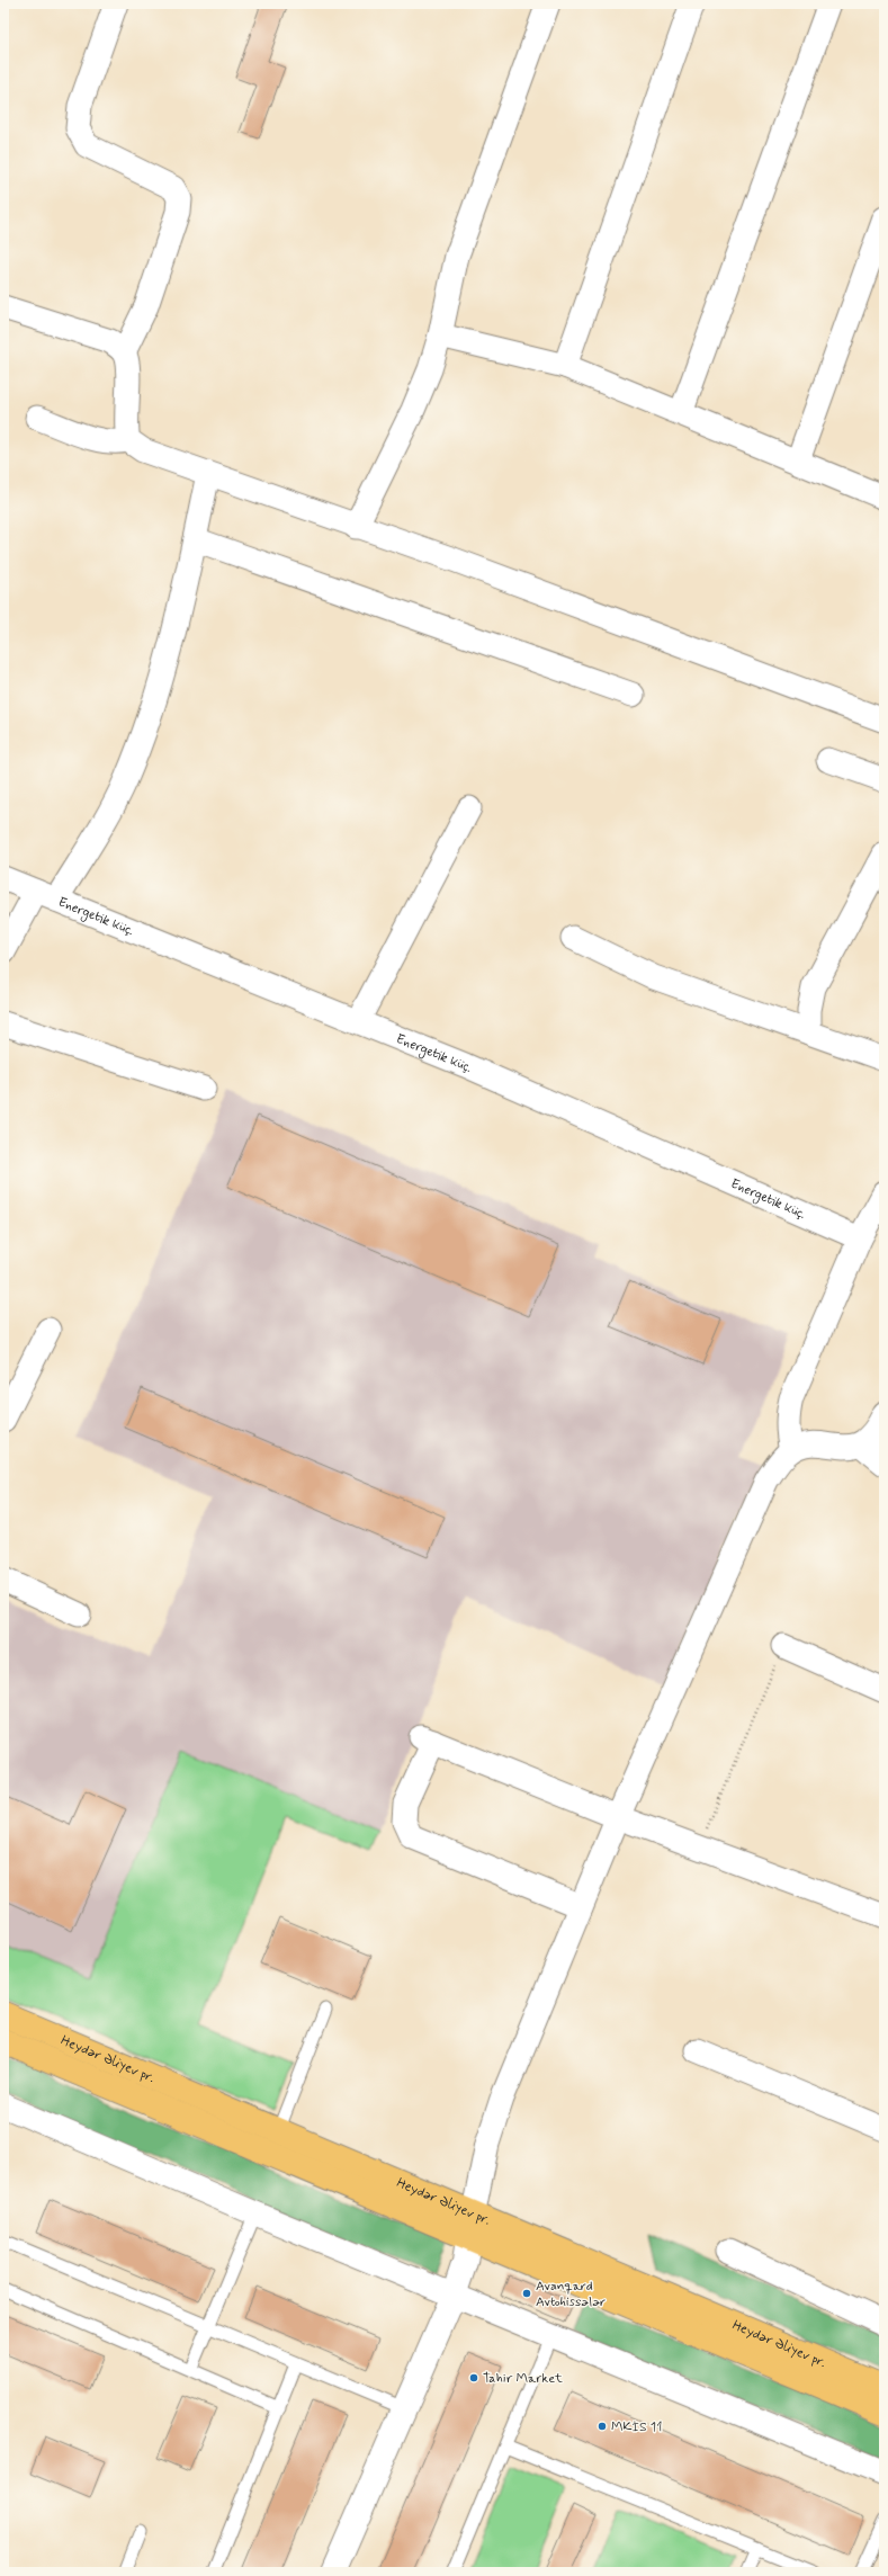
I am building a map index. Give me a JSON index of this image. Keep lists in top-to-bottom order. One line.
{"streets":{"main road":["Heydər Əliyev pr."],"street":["Energetik küç."]},"places":["Avanqard Avtohissələr","Tahir Market","MKİS 11"]}
